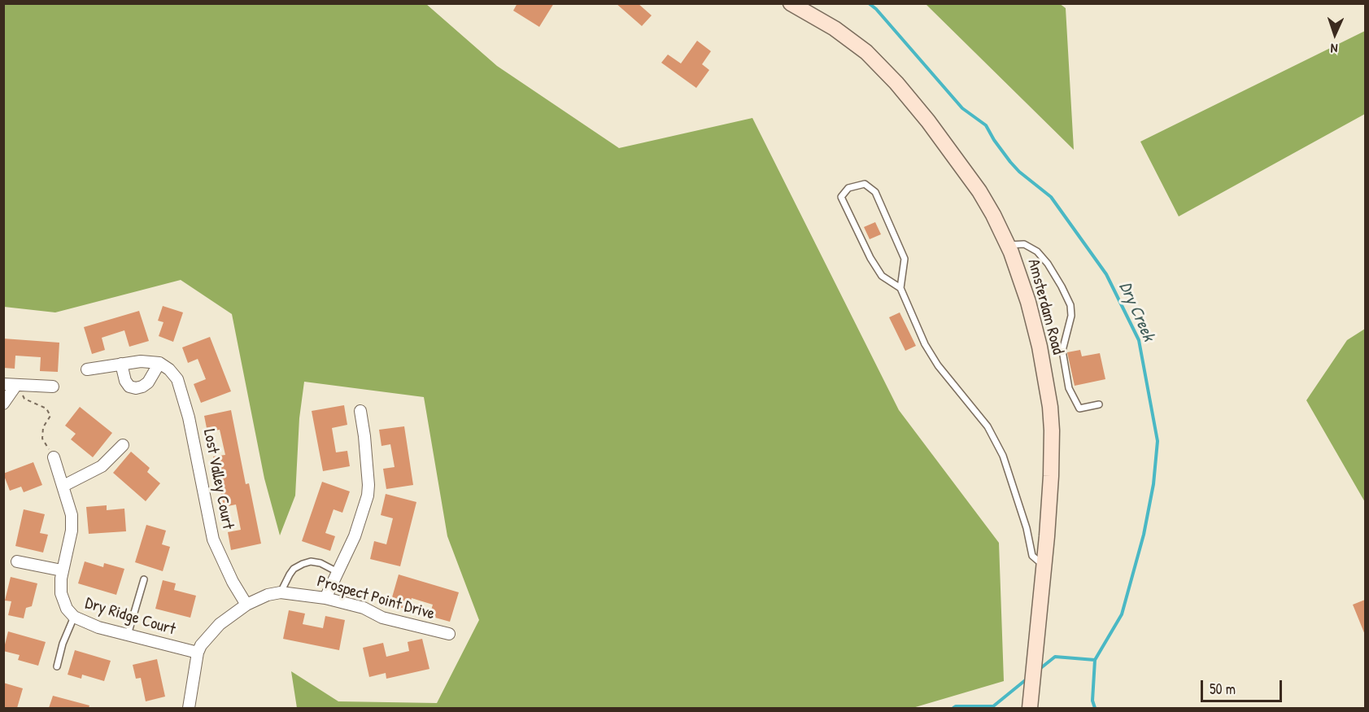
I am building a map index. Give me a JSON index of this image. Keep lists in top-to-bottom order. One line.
{"streets":{"main road":["Amsterdam Road"],"street":["Lost Valley Court","Prospect Point Drive","Dry Ridge Court"]},"crossings":[["Lost Valley Court","Prospect Point Drive"],["Prospect Point Drive","Dry Ridge Court"]],"water":["Dry Creek"],"scale_bar":"50 m","north":"bottom"}
